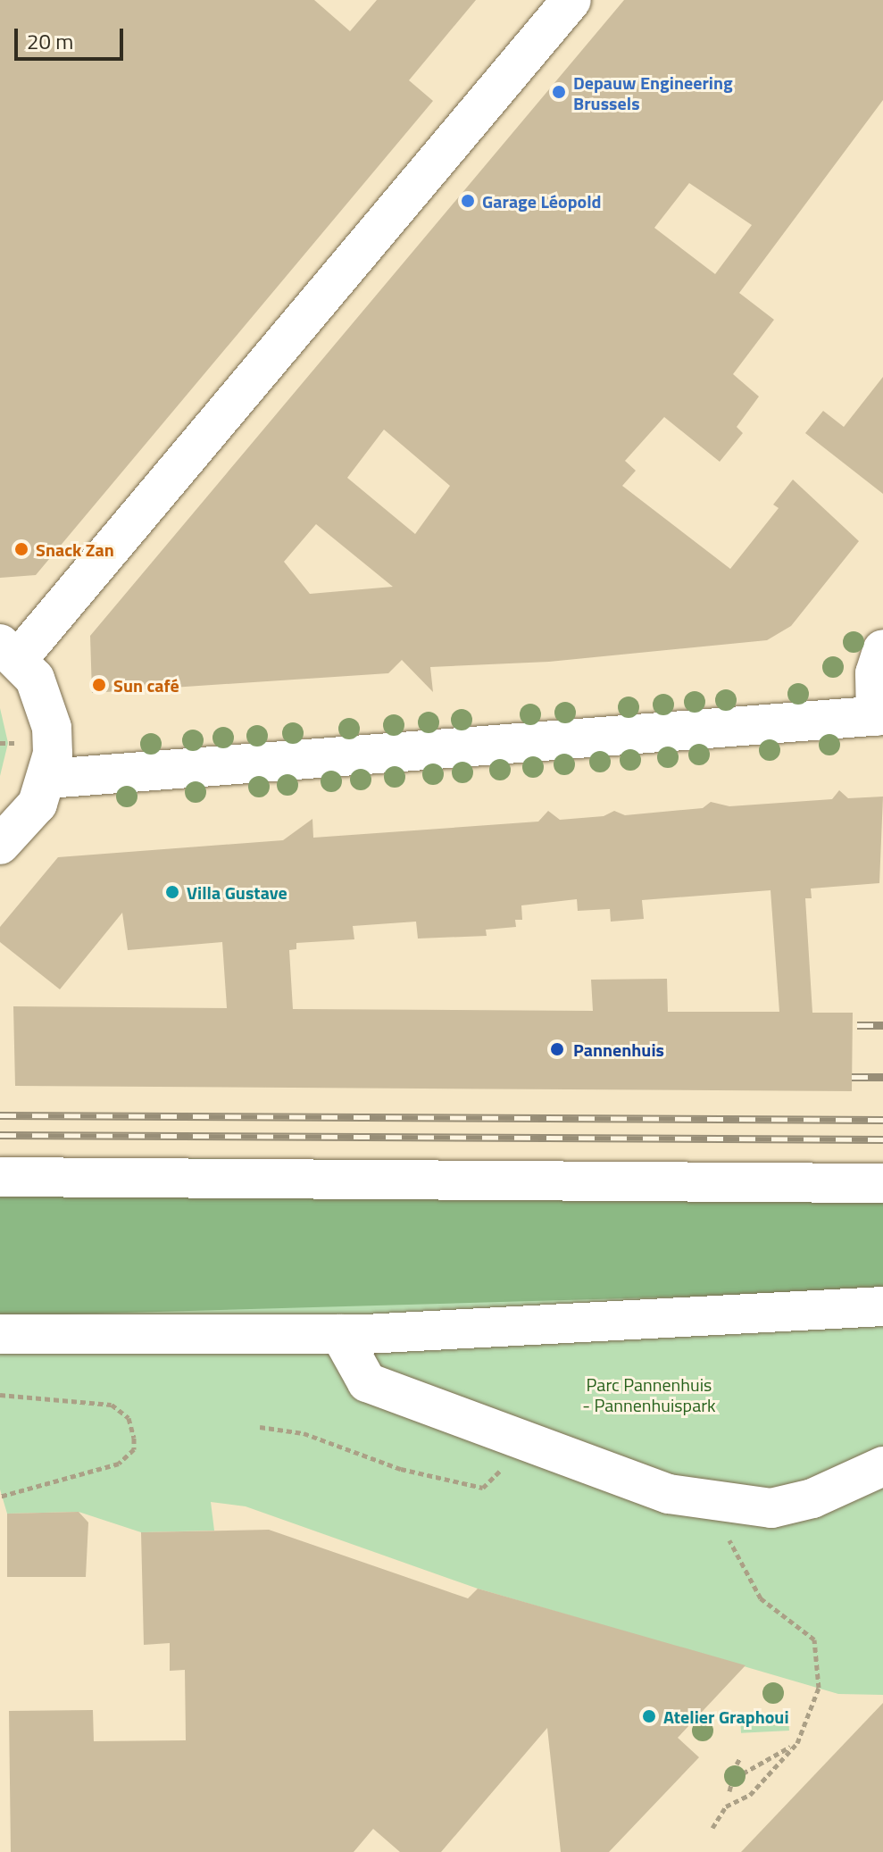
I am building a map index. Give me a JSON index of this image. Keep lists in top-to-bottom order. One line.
{"parks":["Parc Pannenhuis - Pannenhuispark"],"places":["Depauw Engineering Brussels","Garage Léopold","Snack Zan","Sun café","Villa Gustave","Pannenhuis","Atelier Graphoui"],"scale_bar":"20 m"}
